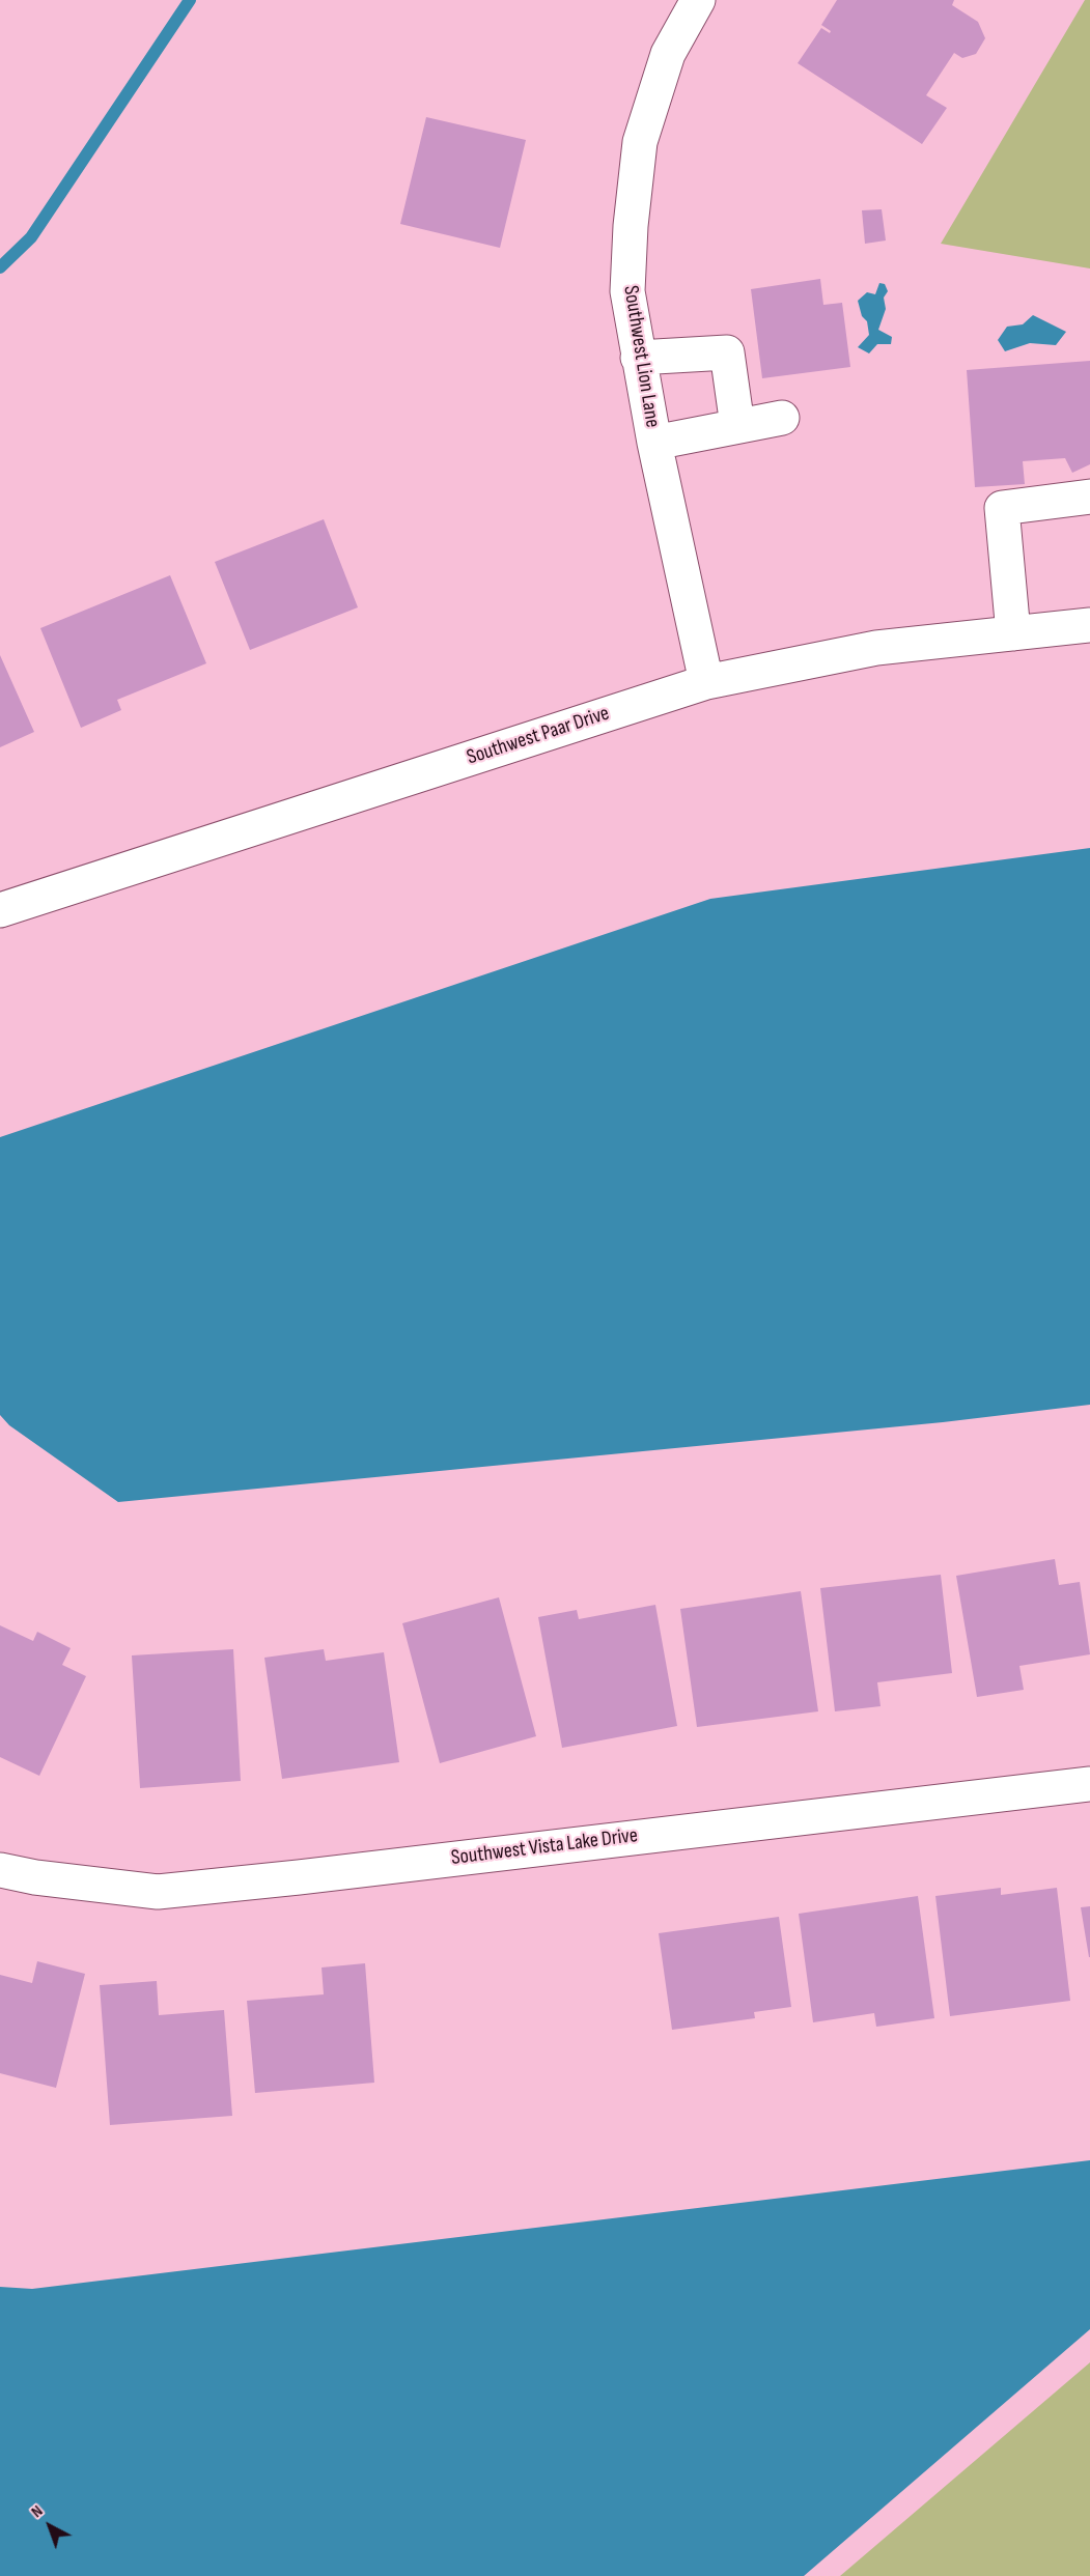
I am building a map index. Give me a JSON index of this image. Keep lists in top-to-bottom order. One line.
{"streets":{"street":["Southwest Lion Lane","Southwest Paar Drive","Southwest Vista Lake Drive"]},"crossings":[["Southwest Lion Lane","Southwest Paar Drive"]],"north":"top left"}
